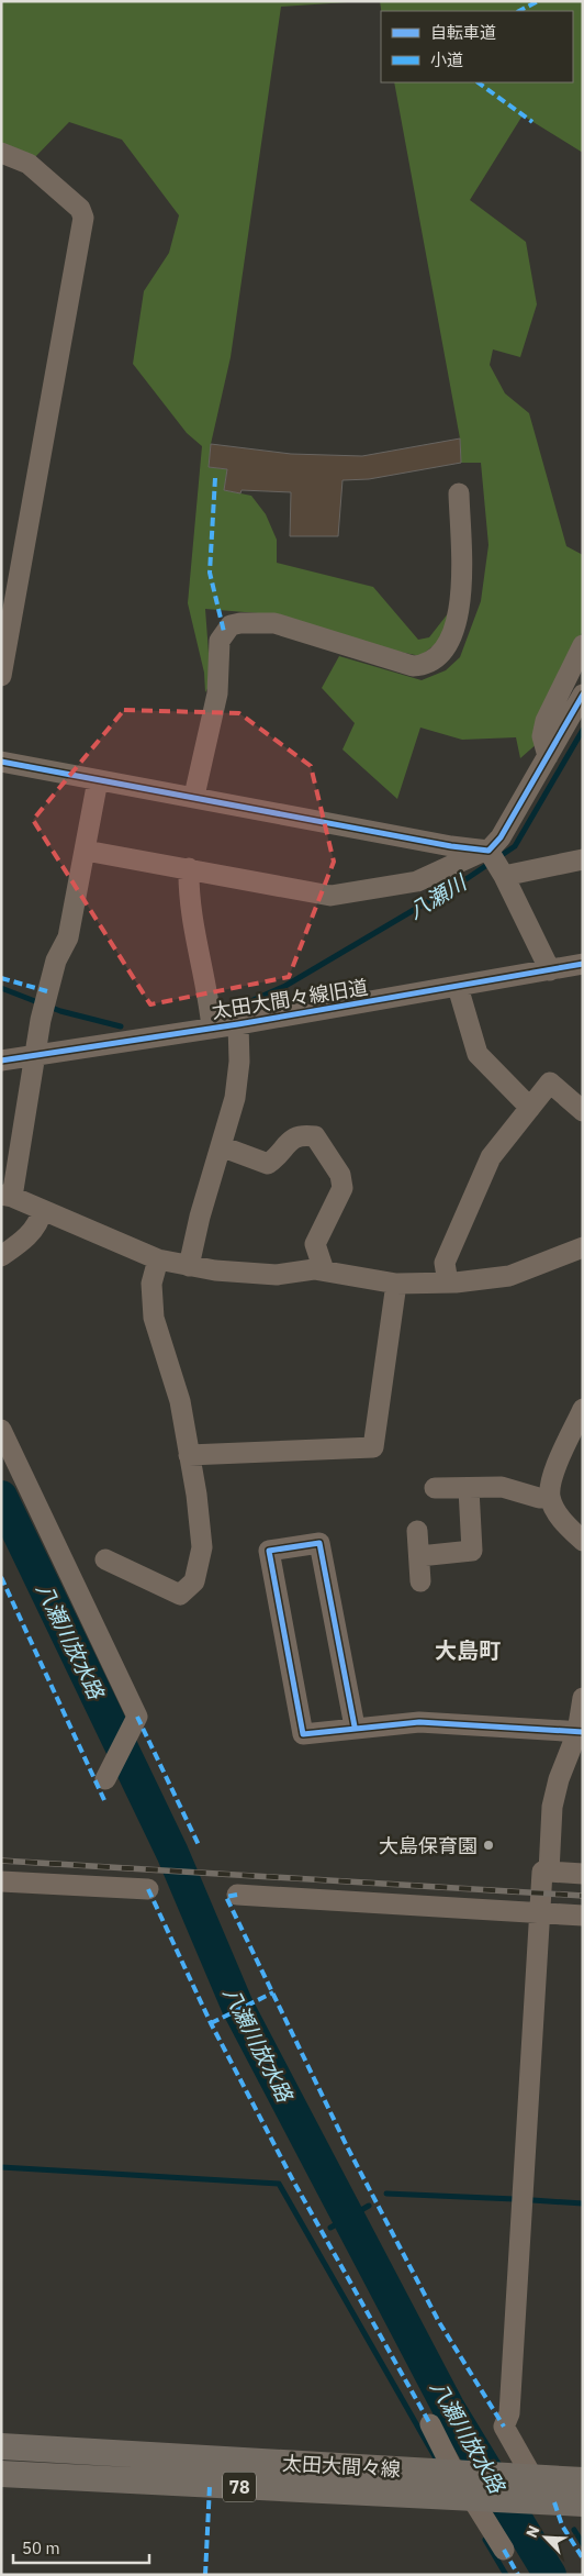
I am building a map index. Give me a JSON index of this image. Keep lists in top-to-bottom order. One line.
{"streets":{"main road":["太田大間々線","78"],"street":["太田大間々線旧道"]},"districts":["大島町"],"water":["八瀬川","八瀬川放水路"],"places":["大島保育園"],"legend":["自転車道","小道"],"scale_bar":"50 m","north":"top left"}
